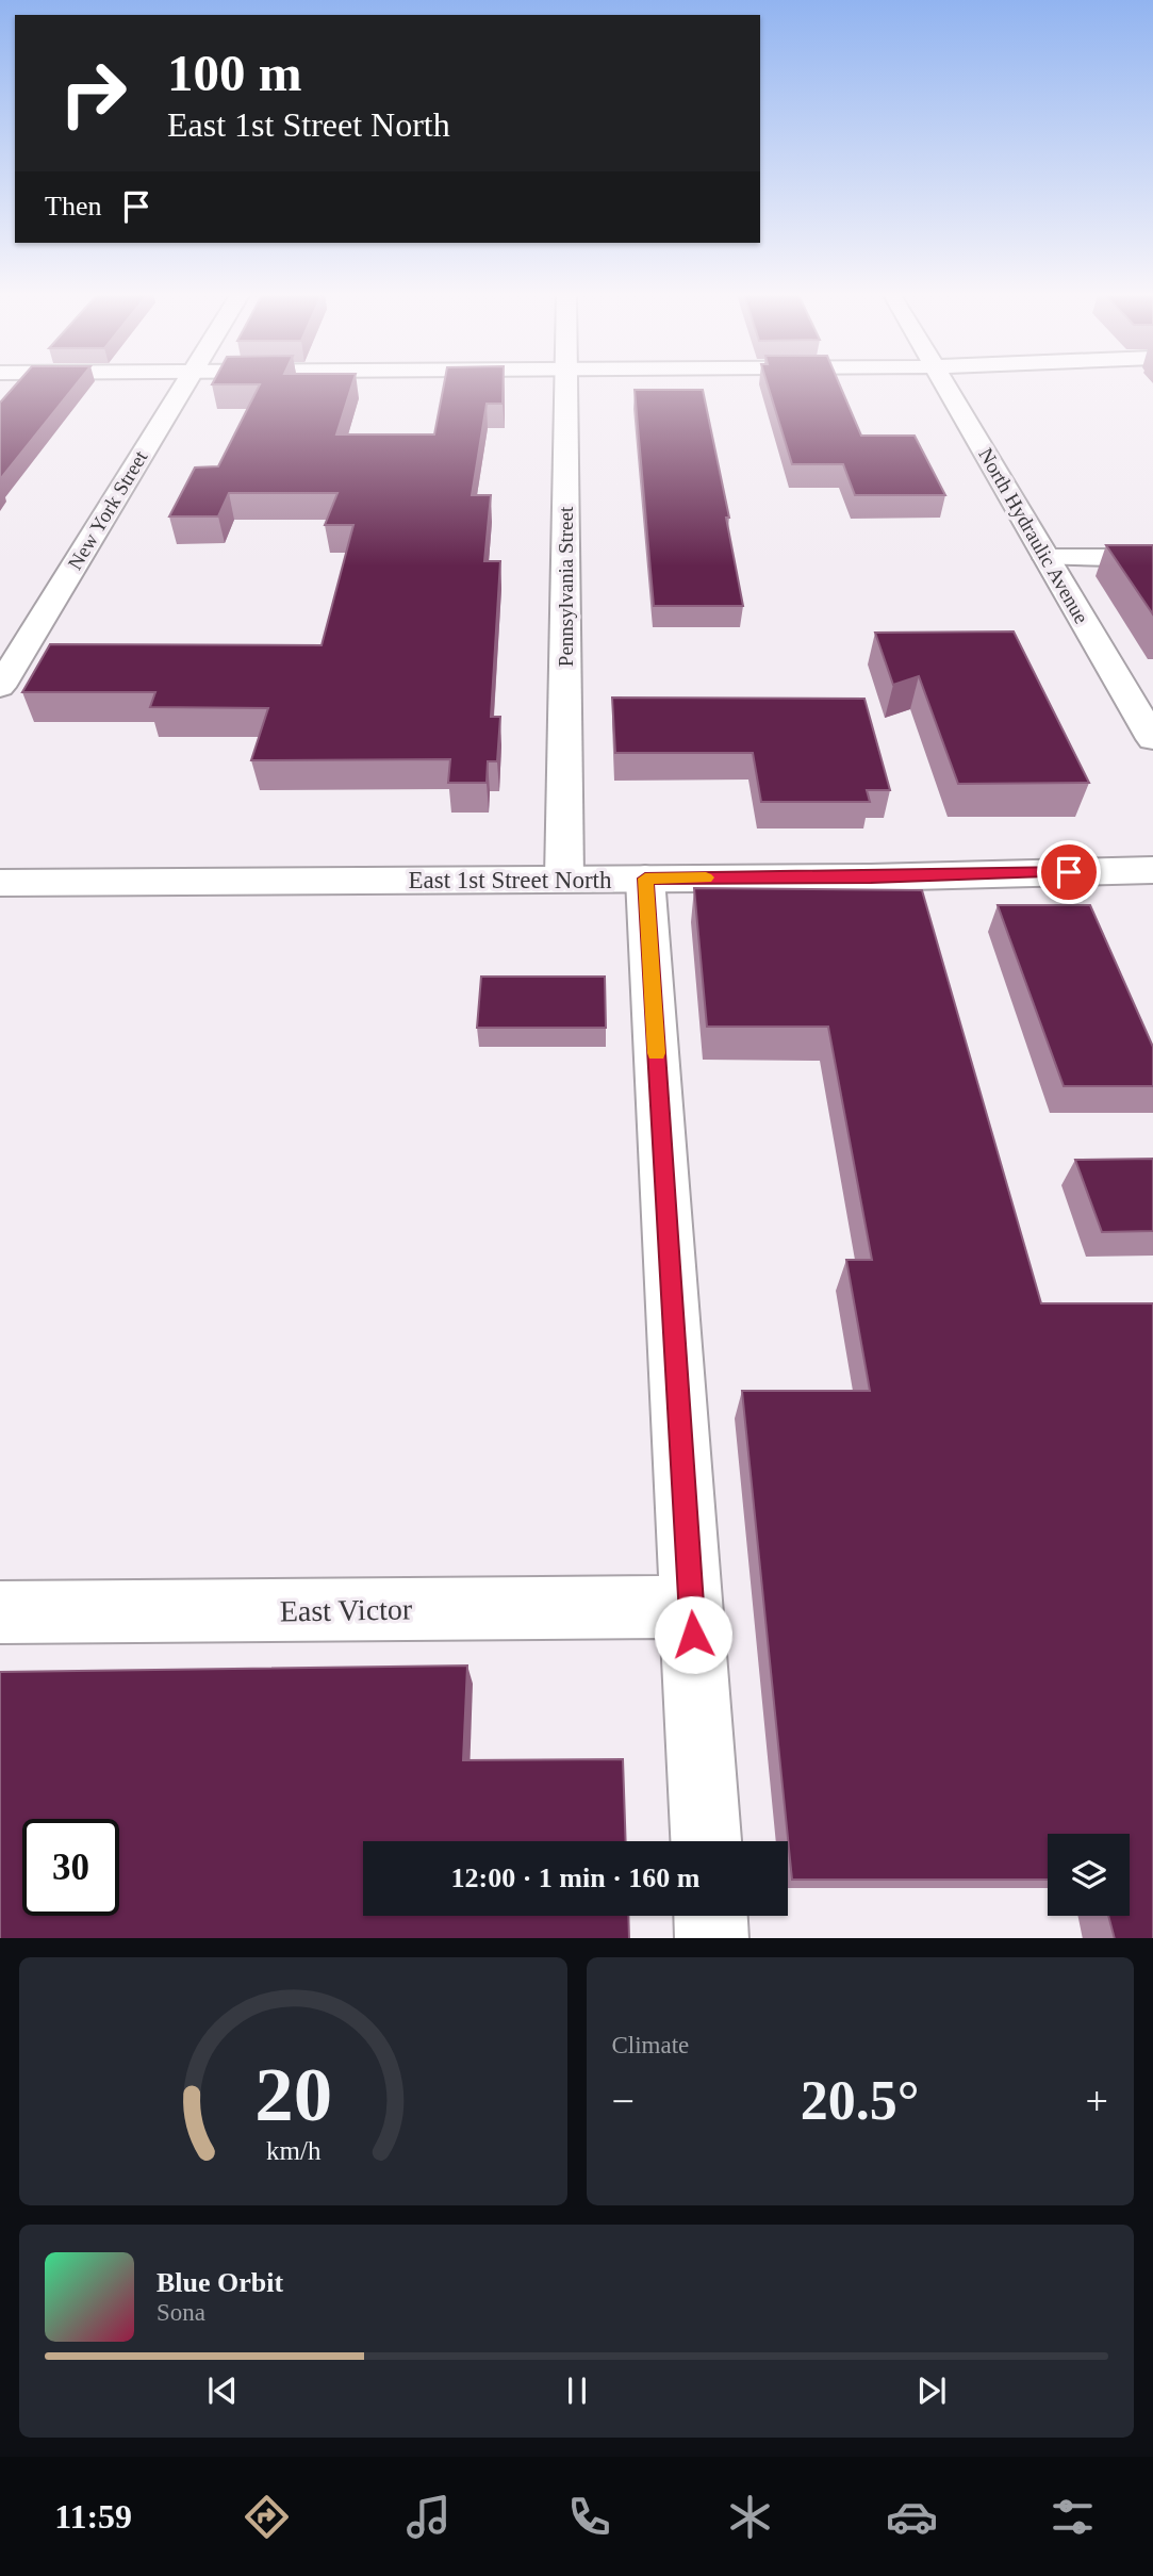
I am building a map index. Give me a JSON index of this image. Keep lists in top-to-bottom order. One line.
{"streets":{"street":["New York Street","North Hydraulic Avenue","Pennsylvania Street","East 1st Street North","East Victor"]},"crossings":[["Pennsylvania Street","East 1st Street North"]],"page":{"turn":["100 m","East 1st Street North"],"then":"Then","limit":"30","trip":"12:00 · 1 min · 160 m","tile":"Climate","heat":["−","20.5°","+"],"song":["Blue Orbit","Sona"],"tabs":"11:59","gauge":["20","km/h"]}}
